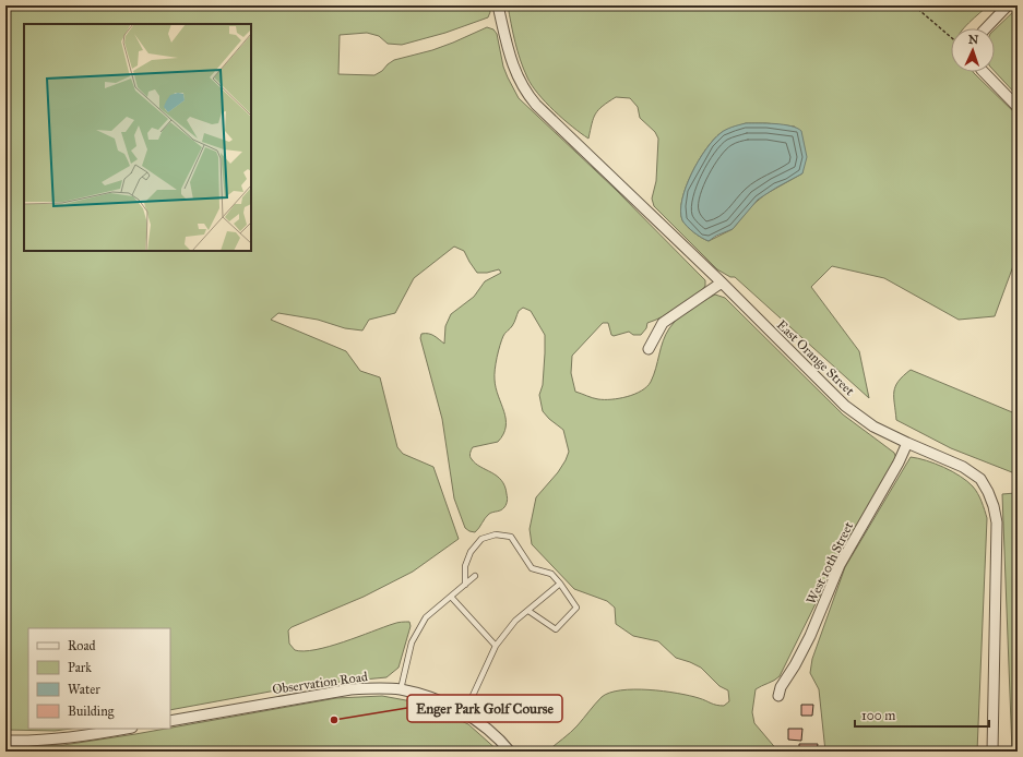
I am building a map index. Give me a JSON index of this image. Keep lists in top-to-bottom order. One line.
{"streets":{"street":["East Orange Street","West 10th Street","Observation Road"]},"crossings":[["East Orange Street","West 10th Street"]],"places":["Enger Park Golf Course"],"legend":["Road","Park","Water","Building"],"scale_bar":"100 m","north":"top"}
